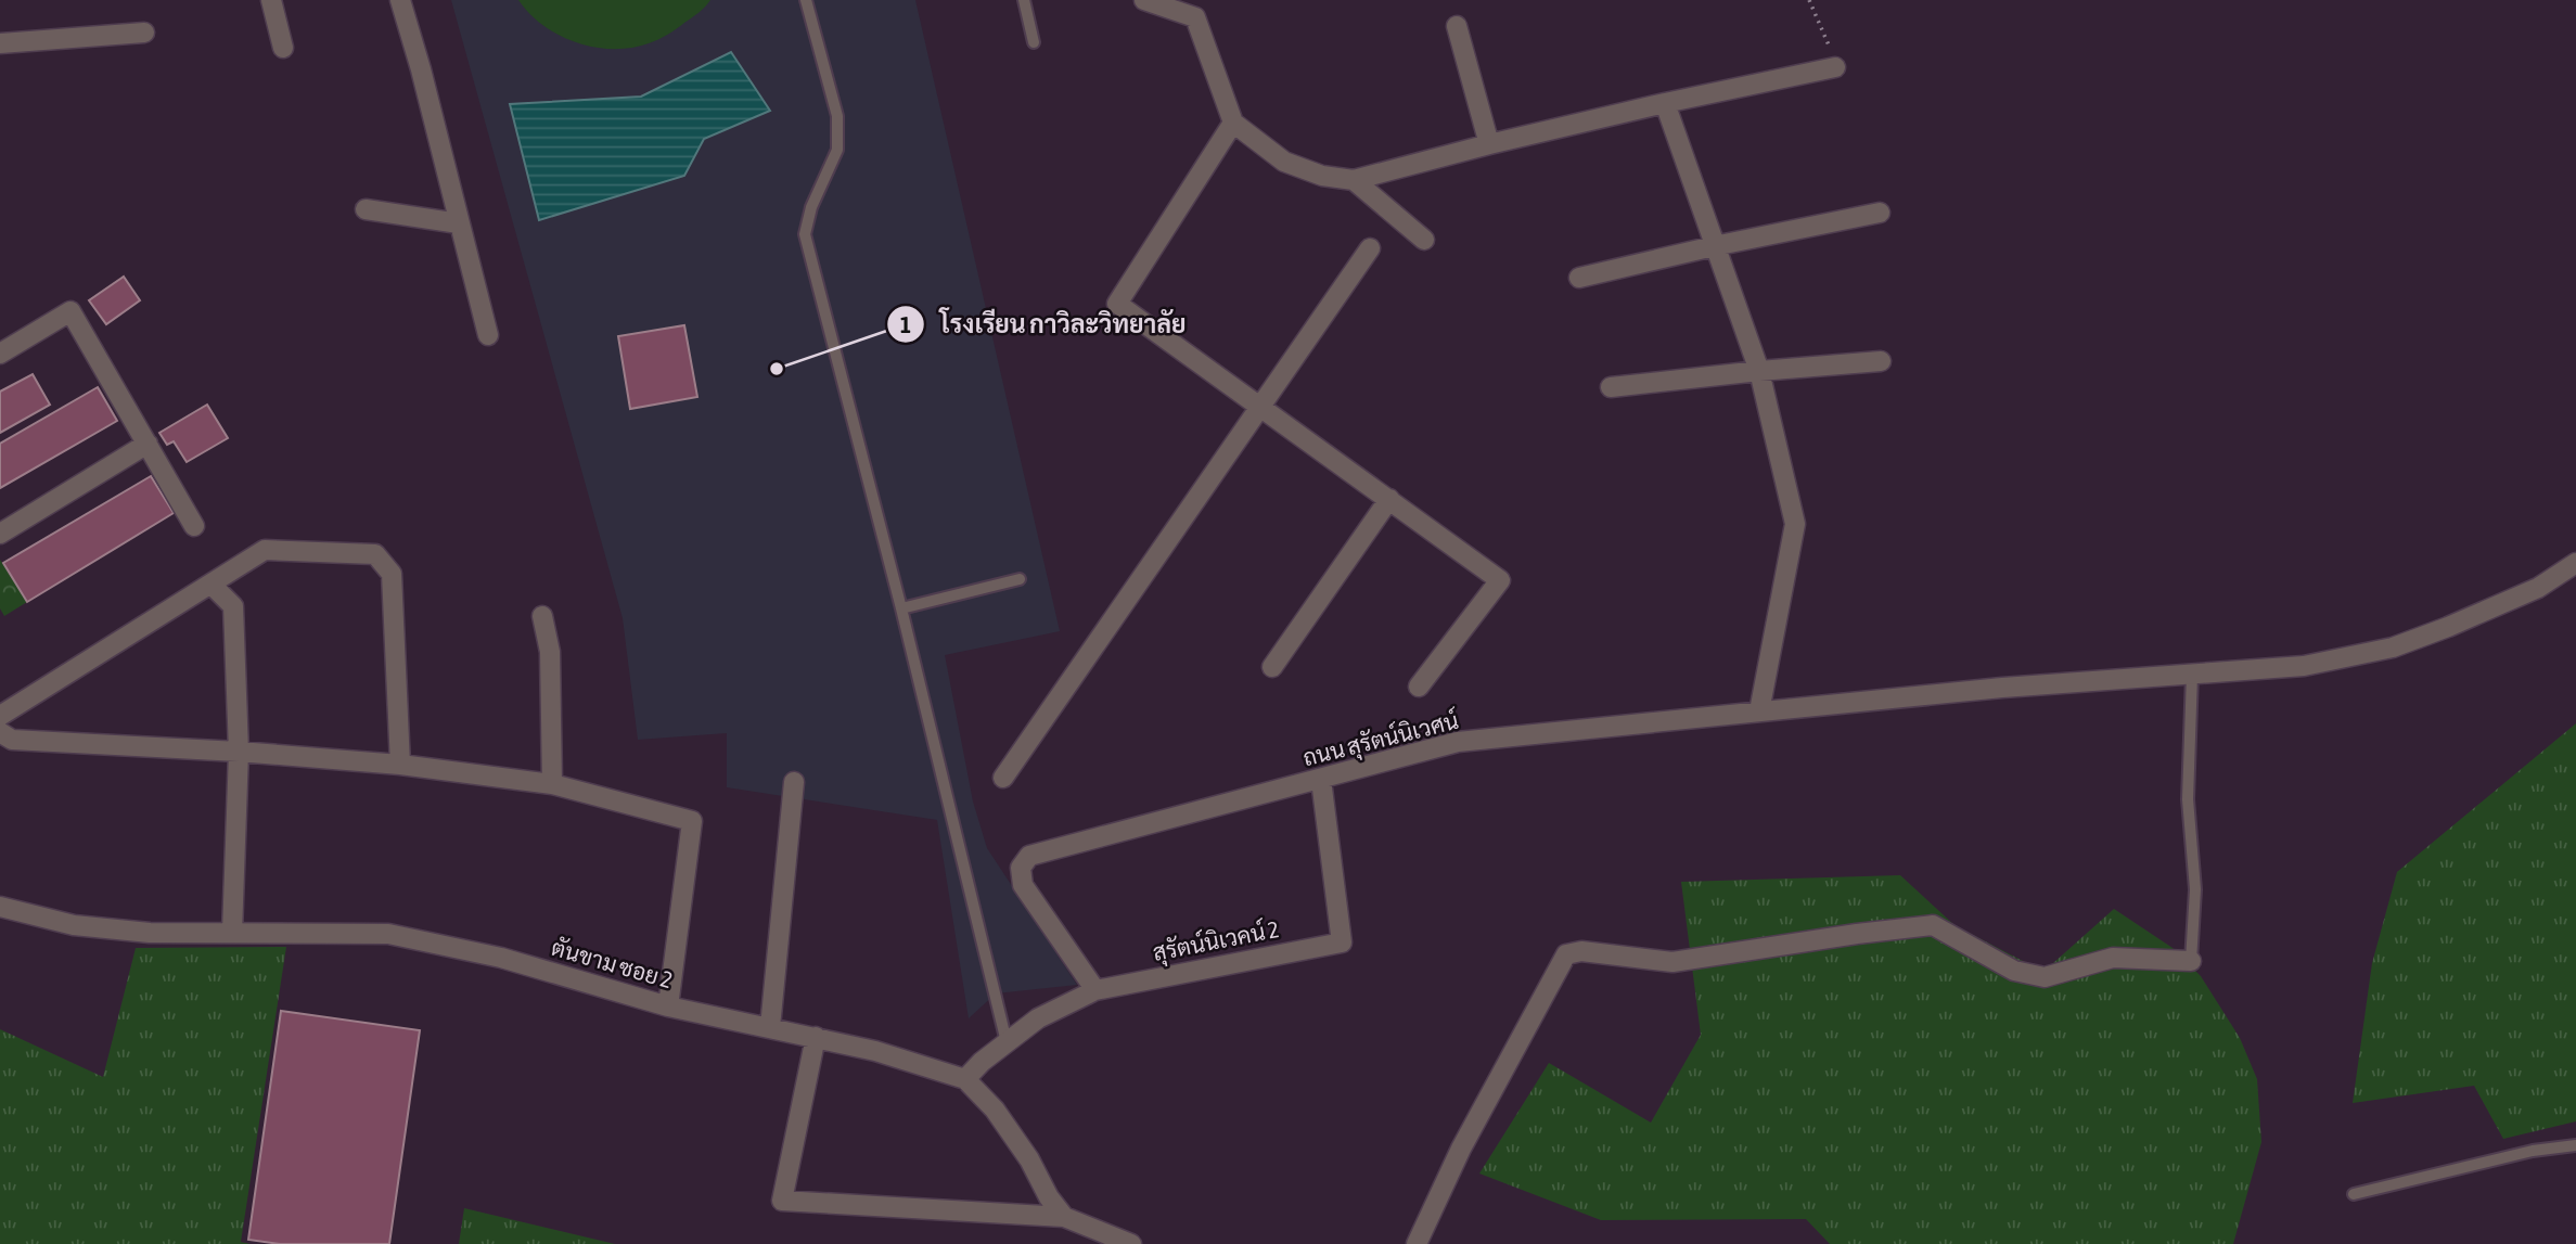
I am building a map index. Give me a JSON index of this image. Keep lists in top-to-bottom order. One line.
{"streets":{"street":["ถนน สุรัตน์นิเวศน์","สุรัตน์นิเวคน์ 2","ตันขาม ซอย 2"]},"crossings":[["ถนน สุรัตน์นิเวศน์","สุรัตน์นิเวคน์ 2"],["สุรัตน์นิเวคน์ 2","ตันขาม ซอย 2"]],"places":["โรงเรียน กาวิละวิทยาลัย"]}
